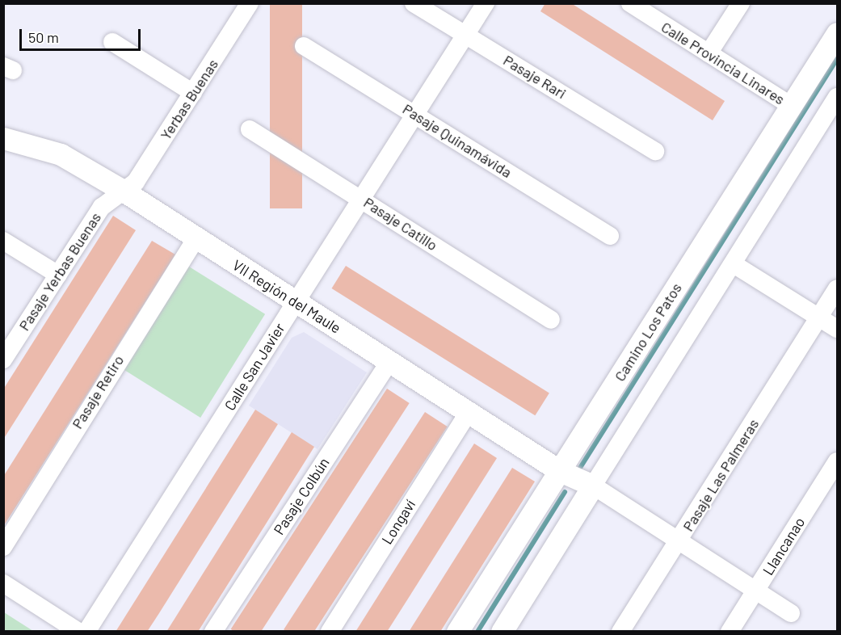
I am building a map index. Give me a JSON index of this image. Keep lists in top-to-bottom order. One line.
{"streets":{"street":["Calle Provincia Linares","Pasaje Rari","Yerbas Buenas","Pasaje Quinamávida","Pasaje Catillo","Pasaje Yerbas Buenas","VII Región del Maule","Camino Los Patos","Calle San Javier","Pasaje Retiro","Pasaje Las Palmeras","Pasaje Colbún","Longaví","Llancanao"]},"crossings":[["Calle Provincia Linares","Camino Los Patos"],["Pasaje Rari","Calle San Javier"],["Yerbas Buenas","Pasaje Yerbas Buenas"],["Yerbas Buenas","VII Región del Maule"],["Pasaje Quinamávida","Calle San Javier"],["Pasaje Catillo","Calle San Javier"],["Pasaje Yerbas Buenas","VII Región del Maule"],["VII Región del Maule","Camino Los Patos"],["VII Región del Maule","Calle San Javier"],["VII Región del Maule","Pasaje Retiro"],["VII Región del Maule","Pasaje Colbún"],["VII Región del Maule","Longaví"]],"scale_bar":"50 m"}
